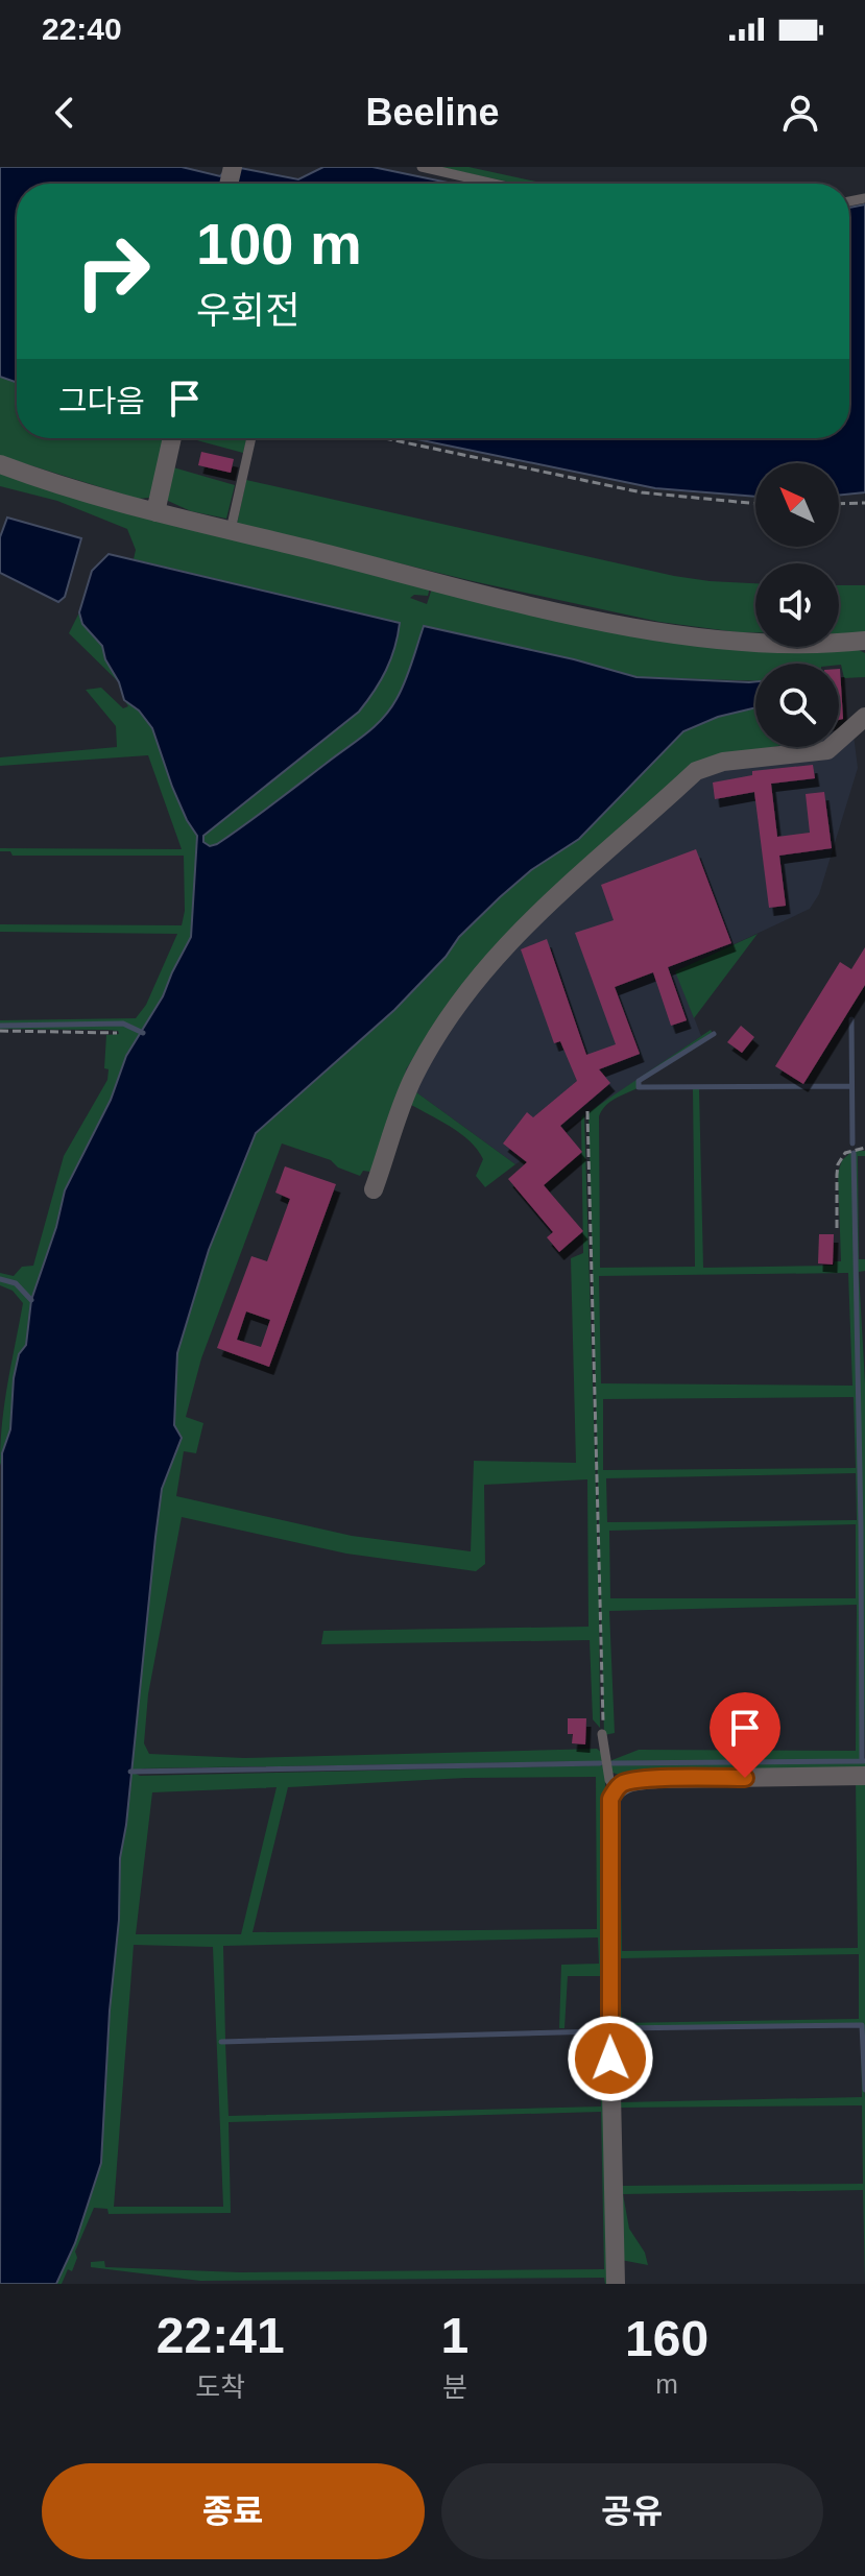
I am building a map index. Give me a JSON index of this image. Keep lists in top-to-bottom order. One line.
{"north":"top left","page":{"status":"22:40","header":"Beeline","turn":["100 m","우회전"],"then":"그다음","eta":["22:41","도착","1","분","160","m"],"buttons":["종료","공유"]}}
